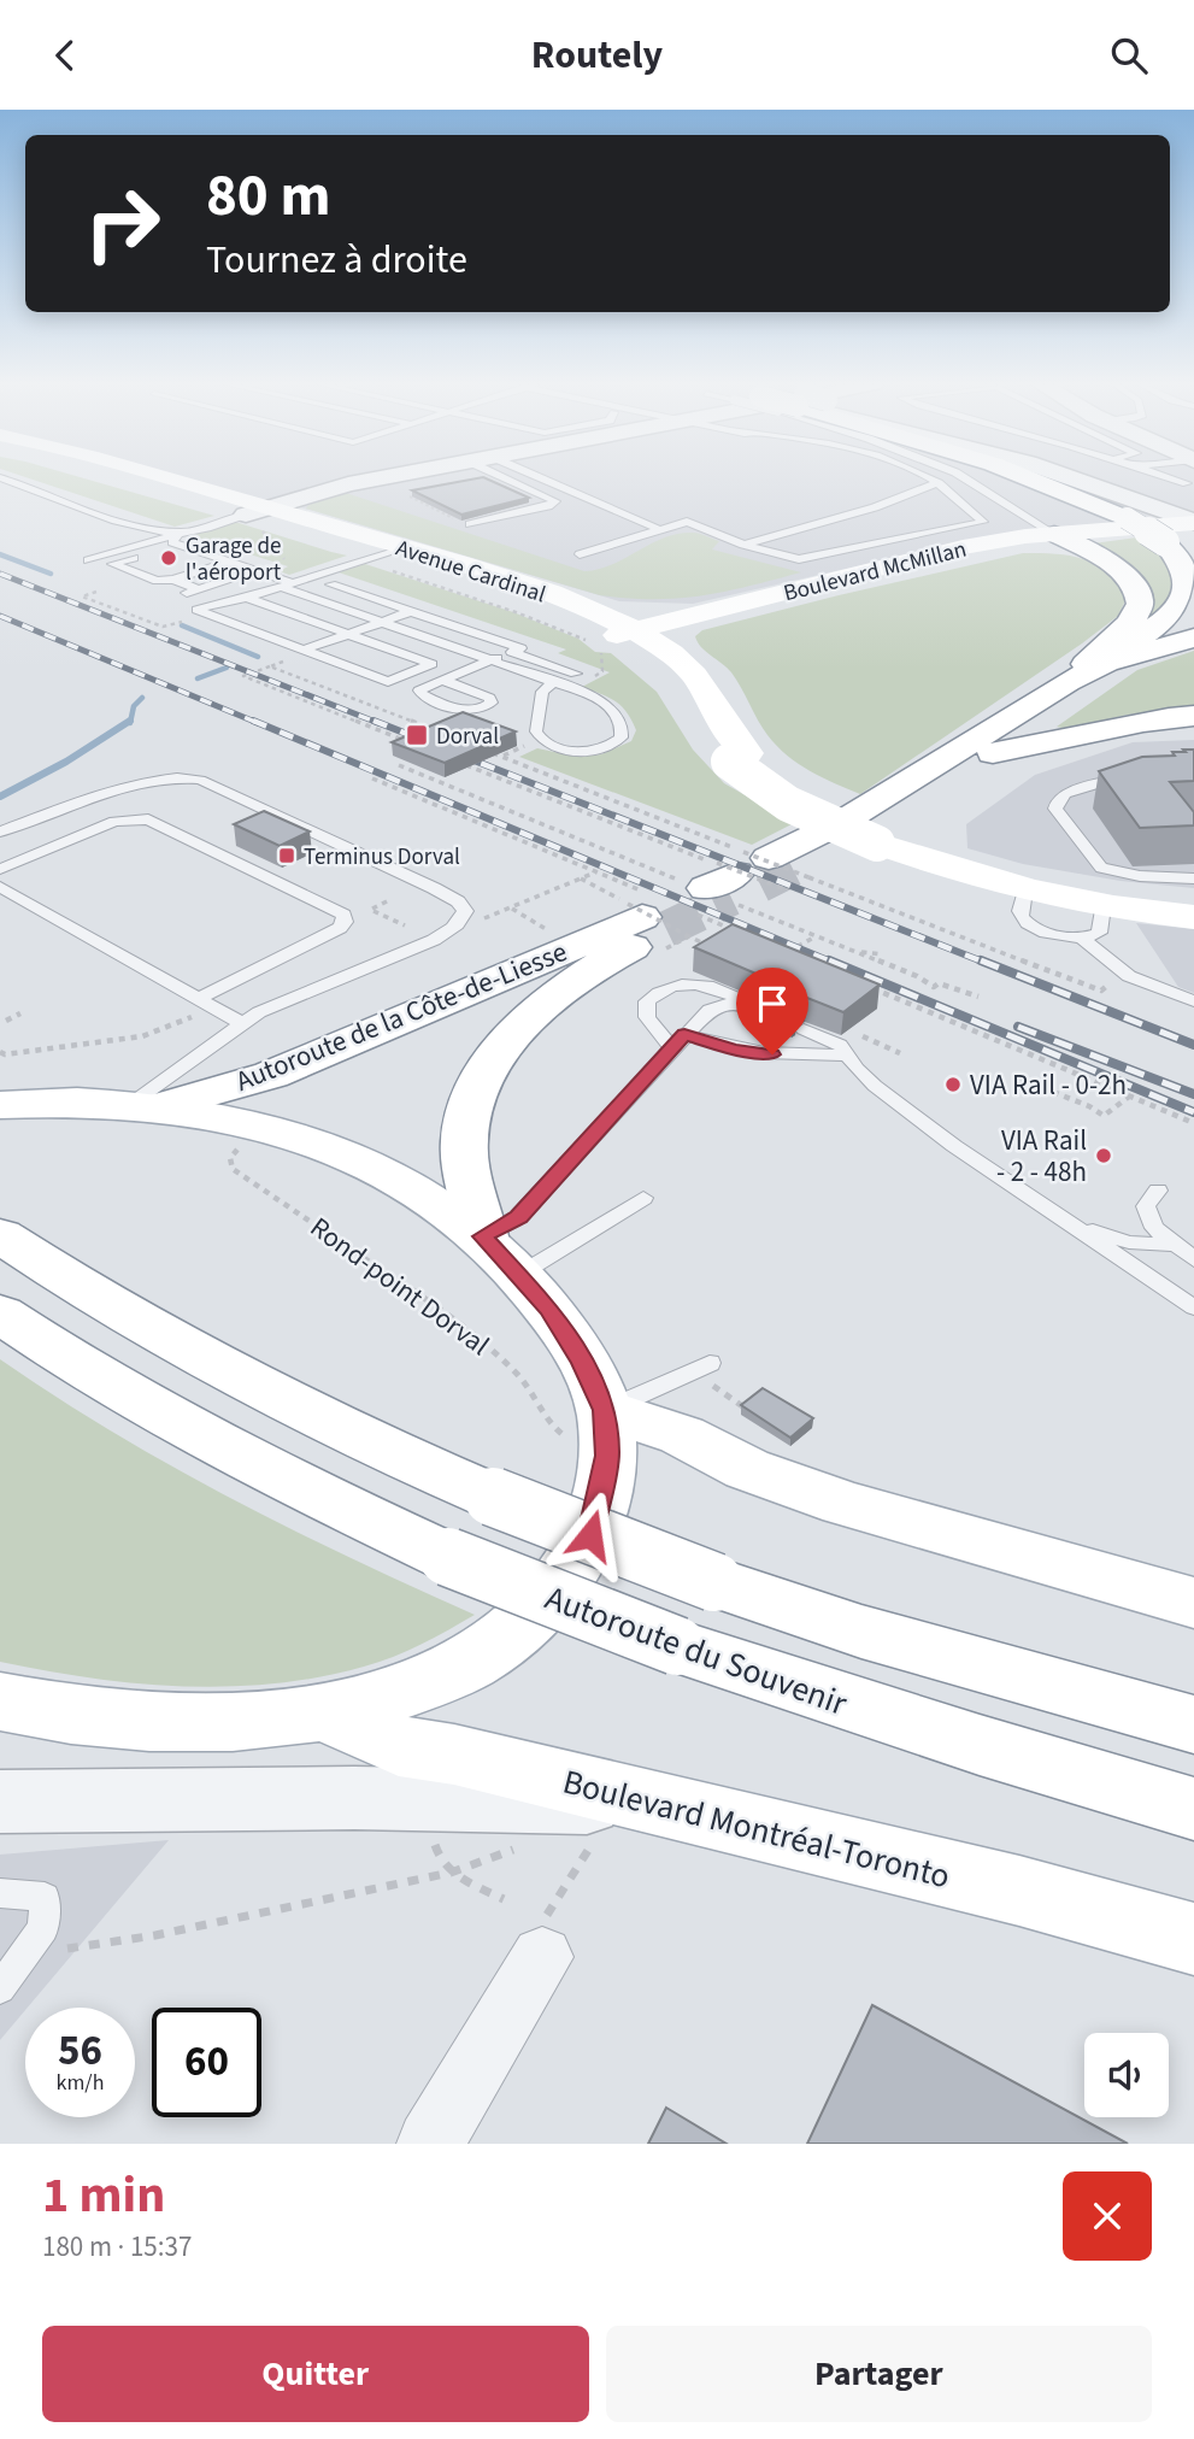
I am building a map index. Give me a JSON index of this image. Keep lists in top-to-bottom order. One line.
{"streets":{"main road":["Avenue Cardinal","Boulevard McMillan","Autoroute de la Côte-de-Liesse","Autoroute du Souvenir","Boulevard Montréal-Toronto"],"path":["Rond-point Dorval"]},"crossings":[["Avenue Cardinal","Boulevard McMillan"]],"places":{"other":["Garage de l'aéroport","VIA Rail - 0-2h","VIA Rail - 2 - 48h"],"transit":["Dorval","Terminus Dorval"]},"page":{"header":"Routely","turn":["80 m","Tournez à droite"],"speed":"56 km/h","limit":"60","heading":["1 min","180 m · 15:37"],"buttons":["Quitter","Partager"]}}
